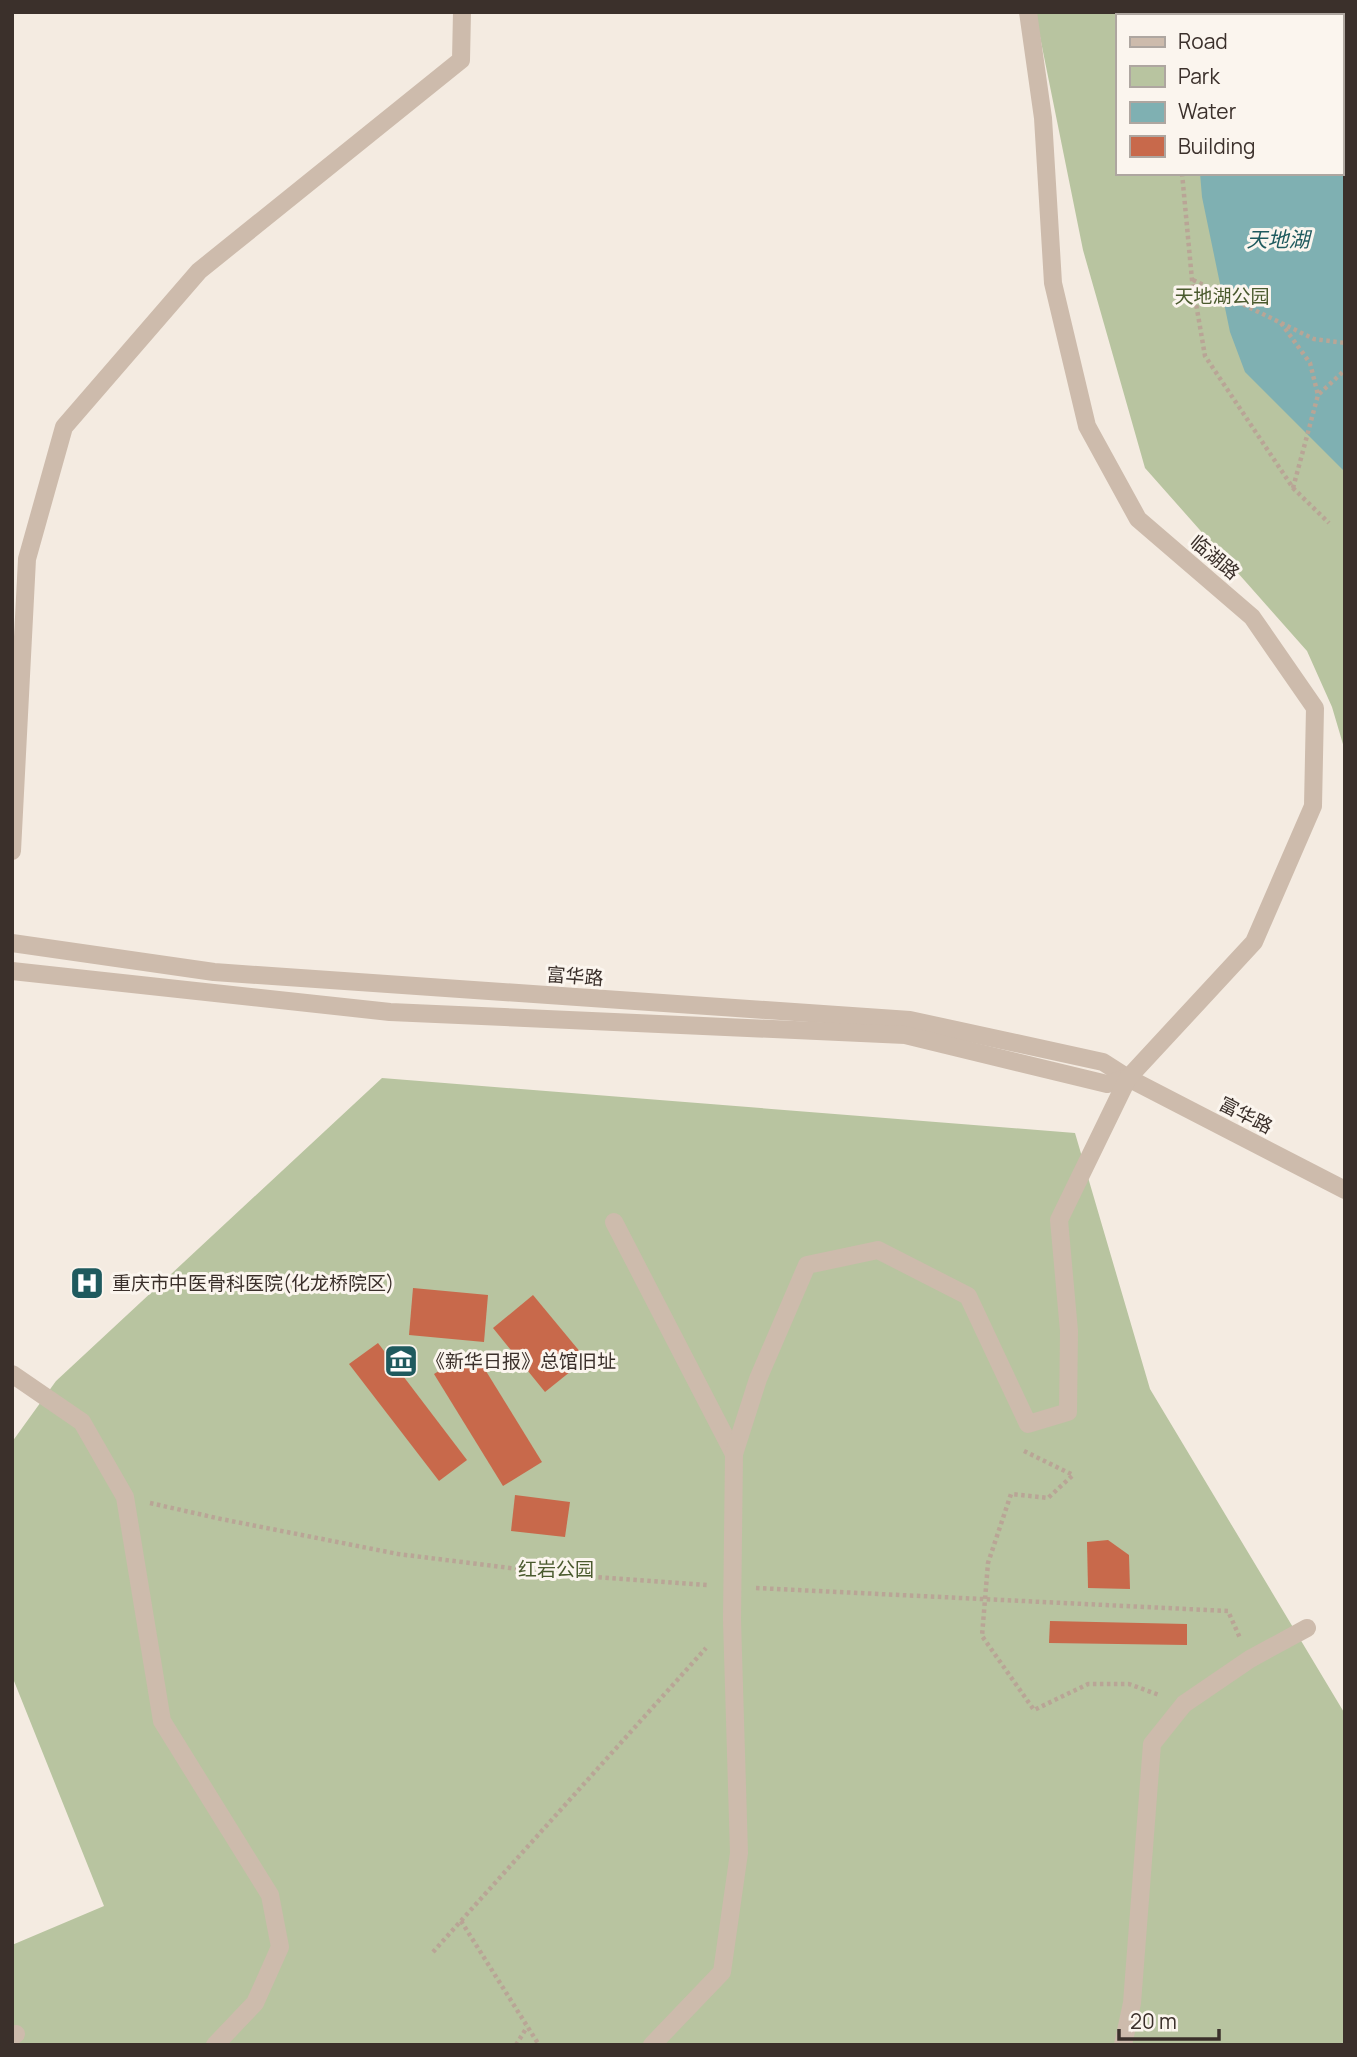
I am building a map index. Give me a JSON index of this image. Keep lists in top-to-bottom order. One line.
{"streets":{"street":["临湖路","富华路"]},"crossings":[["临湖路","富华路"]],"water":["天地湖"],"parks":["天地湖公园","红岩公园"],"places":{"hospital":["重庆市中医骨科医院(化龙桥院区)"],"museum":["《新华日报》总馆旧址"]},"legend":["Road","Park","Water","Building"],"scale_bar":"20 m"}
